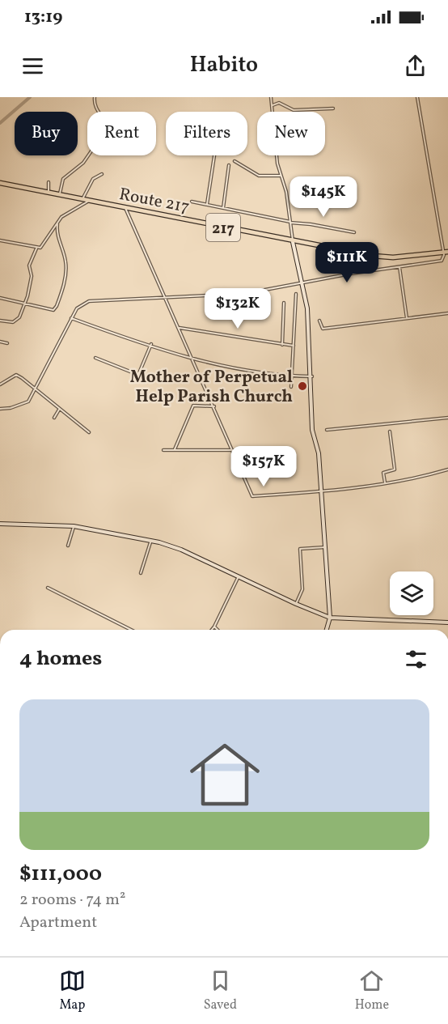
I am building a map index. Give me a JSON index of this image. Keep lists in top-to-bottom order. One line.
{"streets":{"main road":["Route 217","217"]},"places":["Mother of Perpetual Help Parish Church"],"page":{"status":"13:19","header":"Habito","chip":["Buy","Rent","Filters","New"],"price":["$145K","$111K","$132K","$157K"],"heading":"4 homes","list":[{"name":"$111,000","note":"2 rooms · 74 m² · Apartment"}],"tabs":["Map","Saved","Home"]}}
